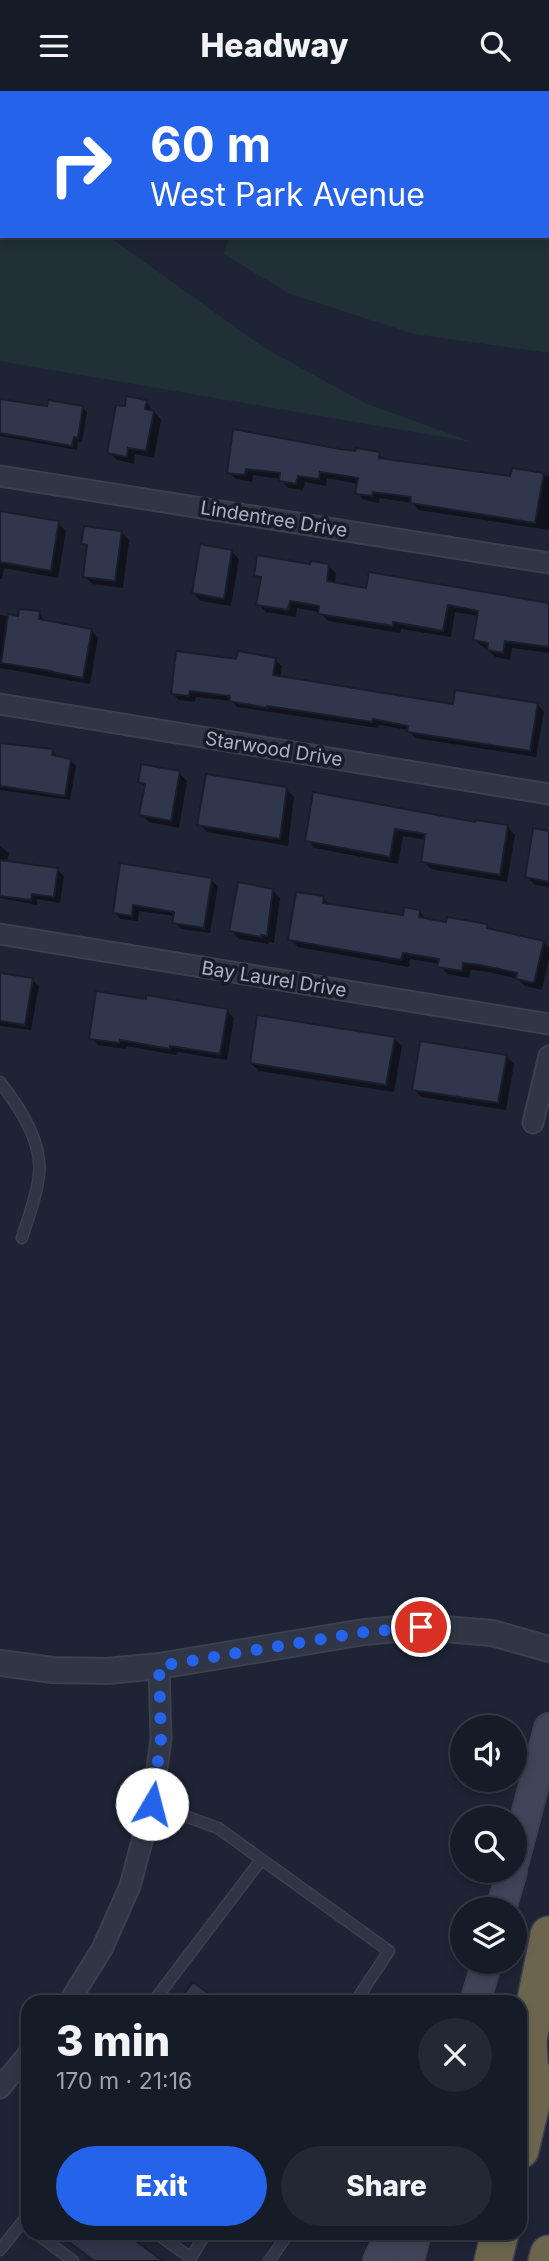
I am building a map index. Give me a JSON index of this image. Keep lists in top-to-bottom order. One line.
{"streets":{"street":["Lindentree Drive","Starwood Drive","Bay Laurel Drive"]},"page":{"header":"Headway","turn":["60 m","West Park Avenue"],"heading":["3 min","170 m · 21:16"],"buttons":["Exit","Share"]}}
